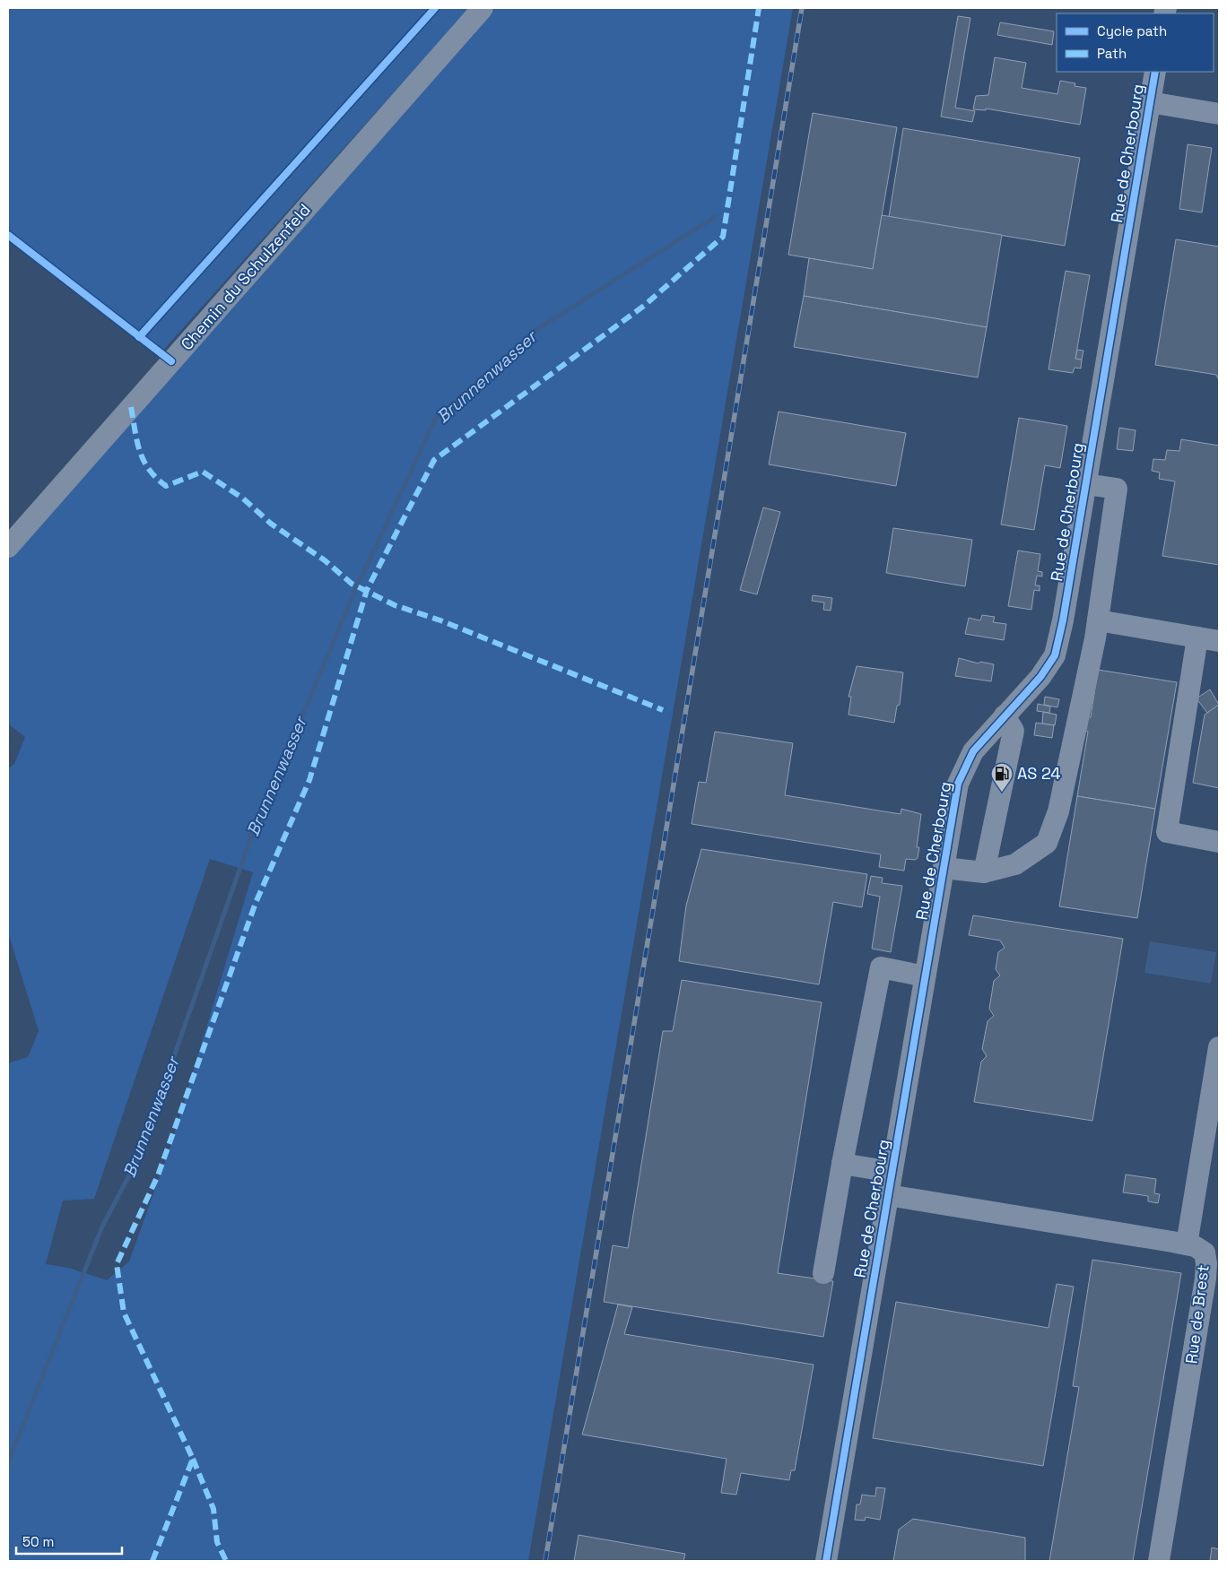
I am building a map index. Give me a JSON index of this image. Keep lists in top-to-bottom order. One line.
{"streets":{"street":["Rue de Cherbourg","Chemin du Schulzenfeld","Rue de Brest"]},"crossings":[["Rue de Cherbourg","Rue de Brest"]],"water":["Brunnenwasser"],"places":{"fuel station":["AS 24"]},"legend":["Cycle path","Path"],"scale_bar":"50 m"}
